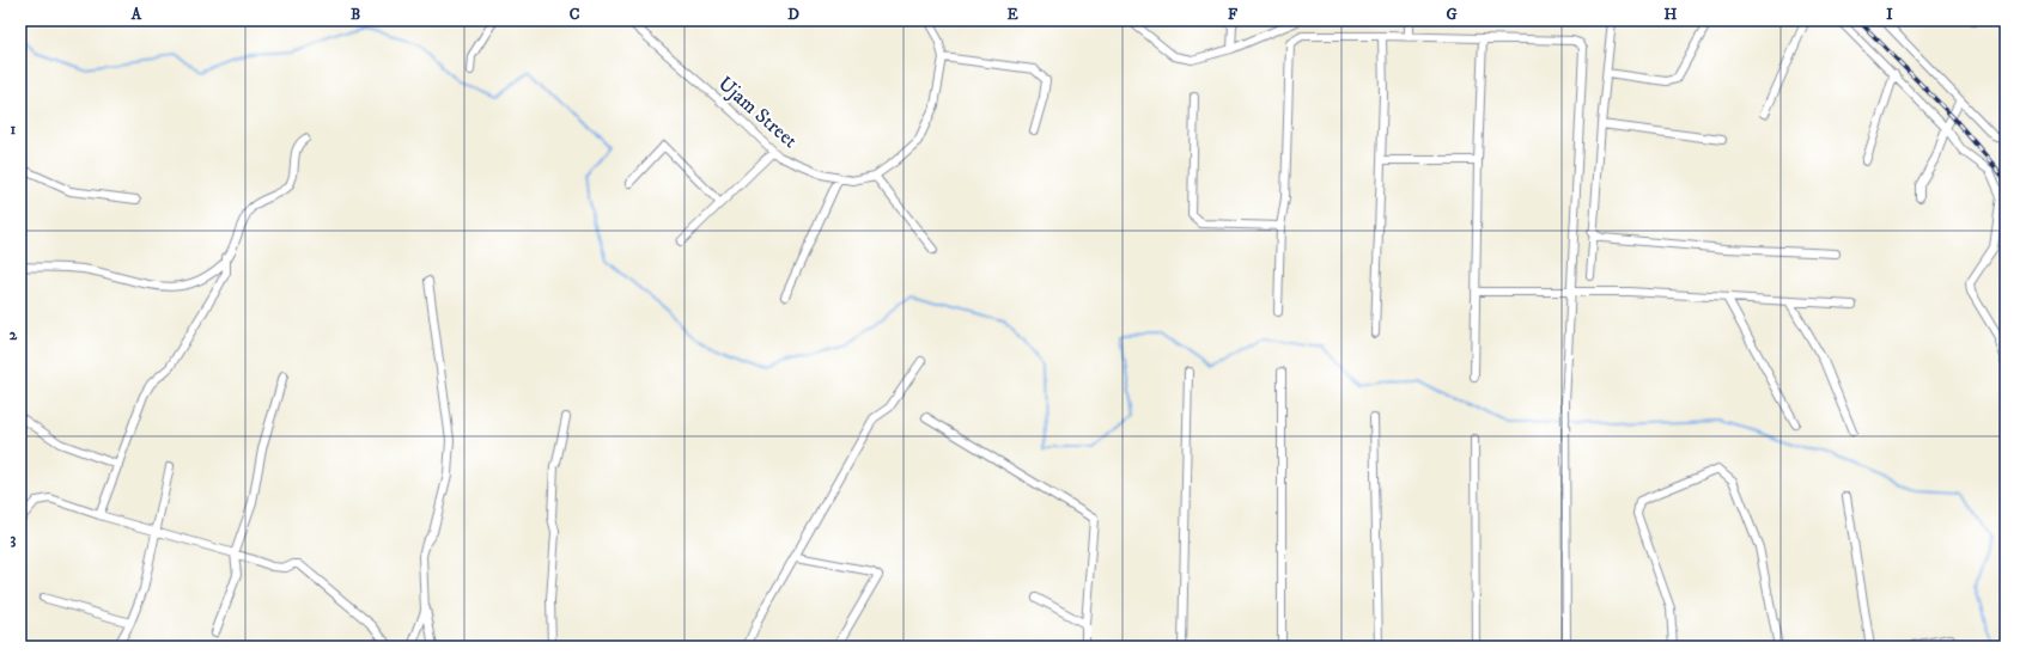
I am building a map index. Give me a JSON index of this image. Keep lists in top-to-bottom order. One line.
{"streets":{"street":["Ujam Street"]},"grid":{"columns":["A","B","C","D","E","F","G","H","I"],"rows":["1","2","3"]}}
